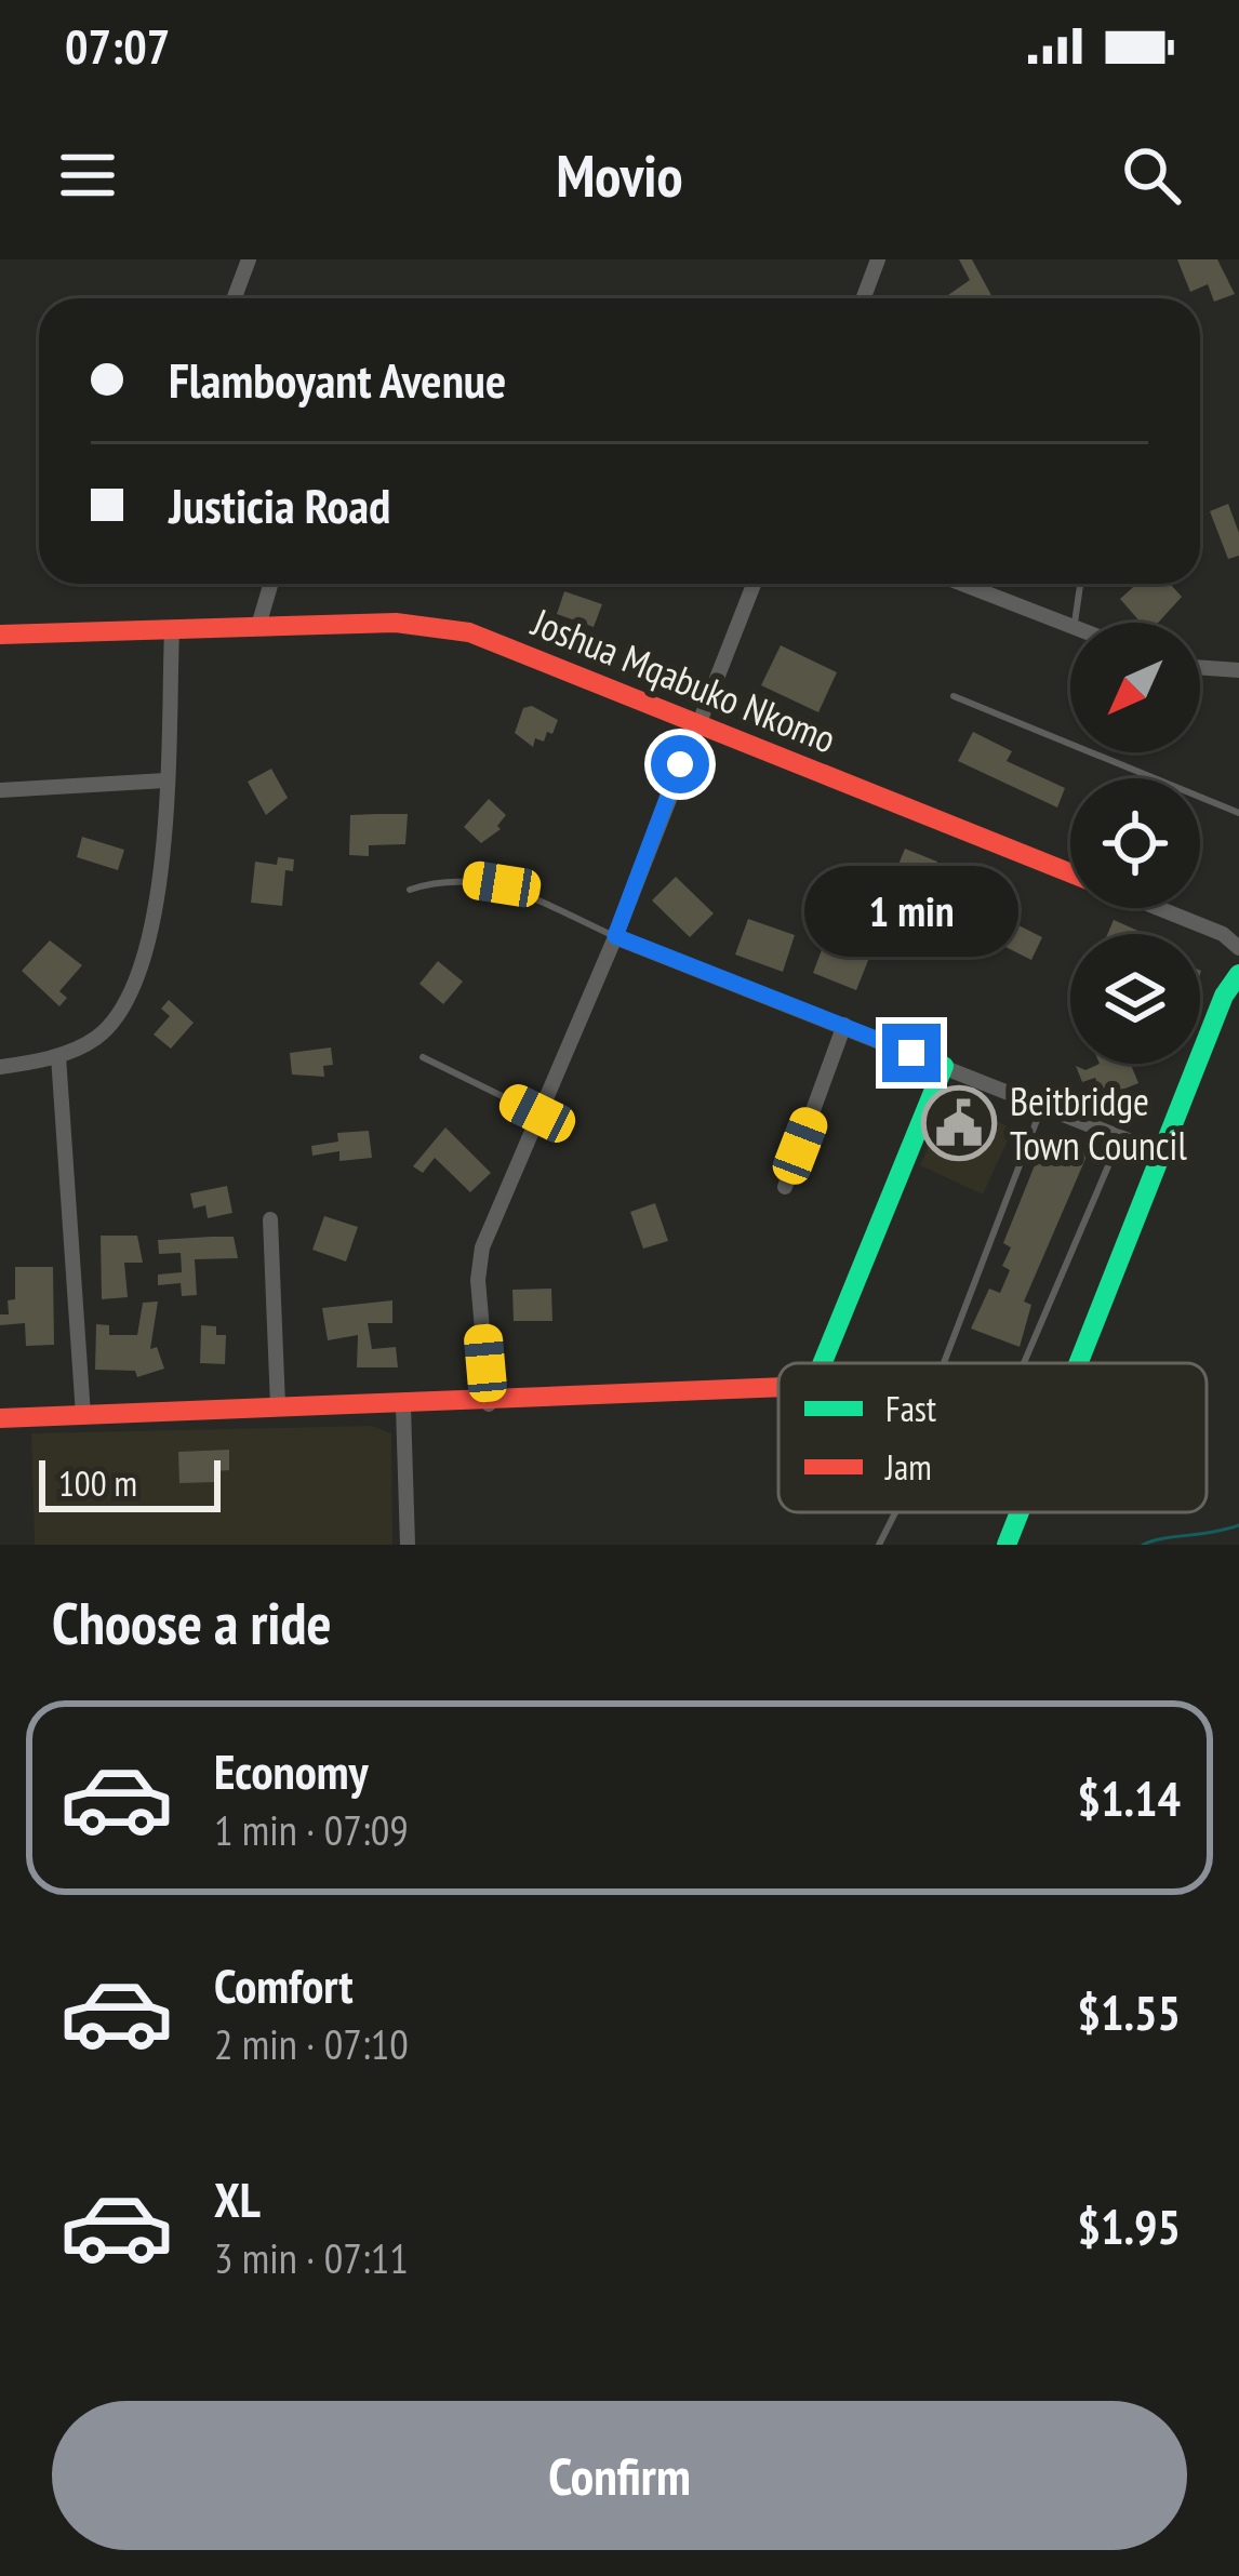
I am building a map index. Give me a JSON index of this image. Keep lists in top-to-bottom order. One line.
{"streets":{"street":["Joshua Mqabuko Nkomo"]},"places":{"public building":["Beitbridge Town Council"]},"legend":["Fast","Jam"],"scale_bar":"100 m","north":"bottom left","page":{"status":"07:07","header":"Movio","banner":["Flamboyant Avenue","Justicia Road"],"bubble":"1 min","scale":"100 m","heading":"Choose a ride","list":[{"name":"Economy","note":"1 min · 07:09","value":"$1.14"},{"name":"Comfort","note":"2 min · 07:10","value":"$1.55"},{"name":"XL","note":"3 min · 07:11","value":"$1.95"}],"buttons":"Confirm"}}
